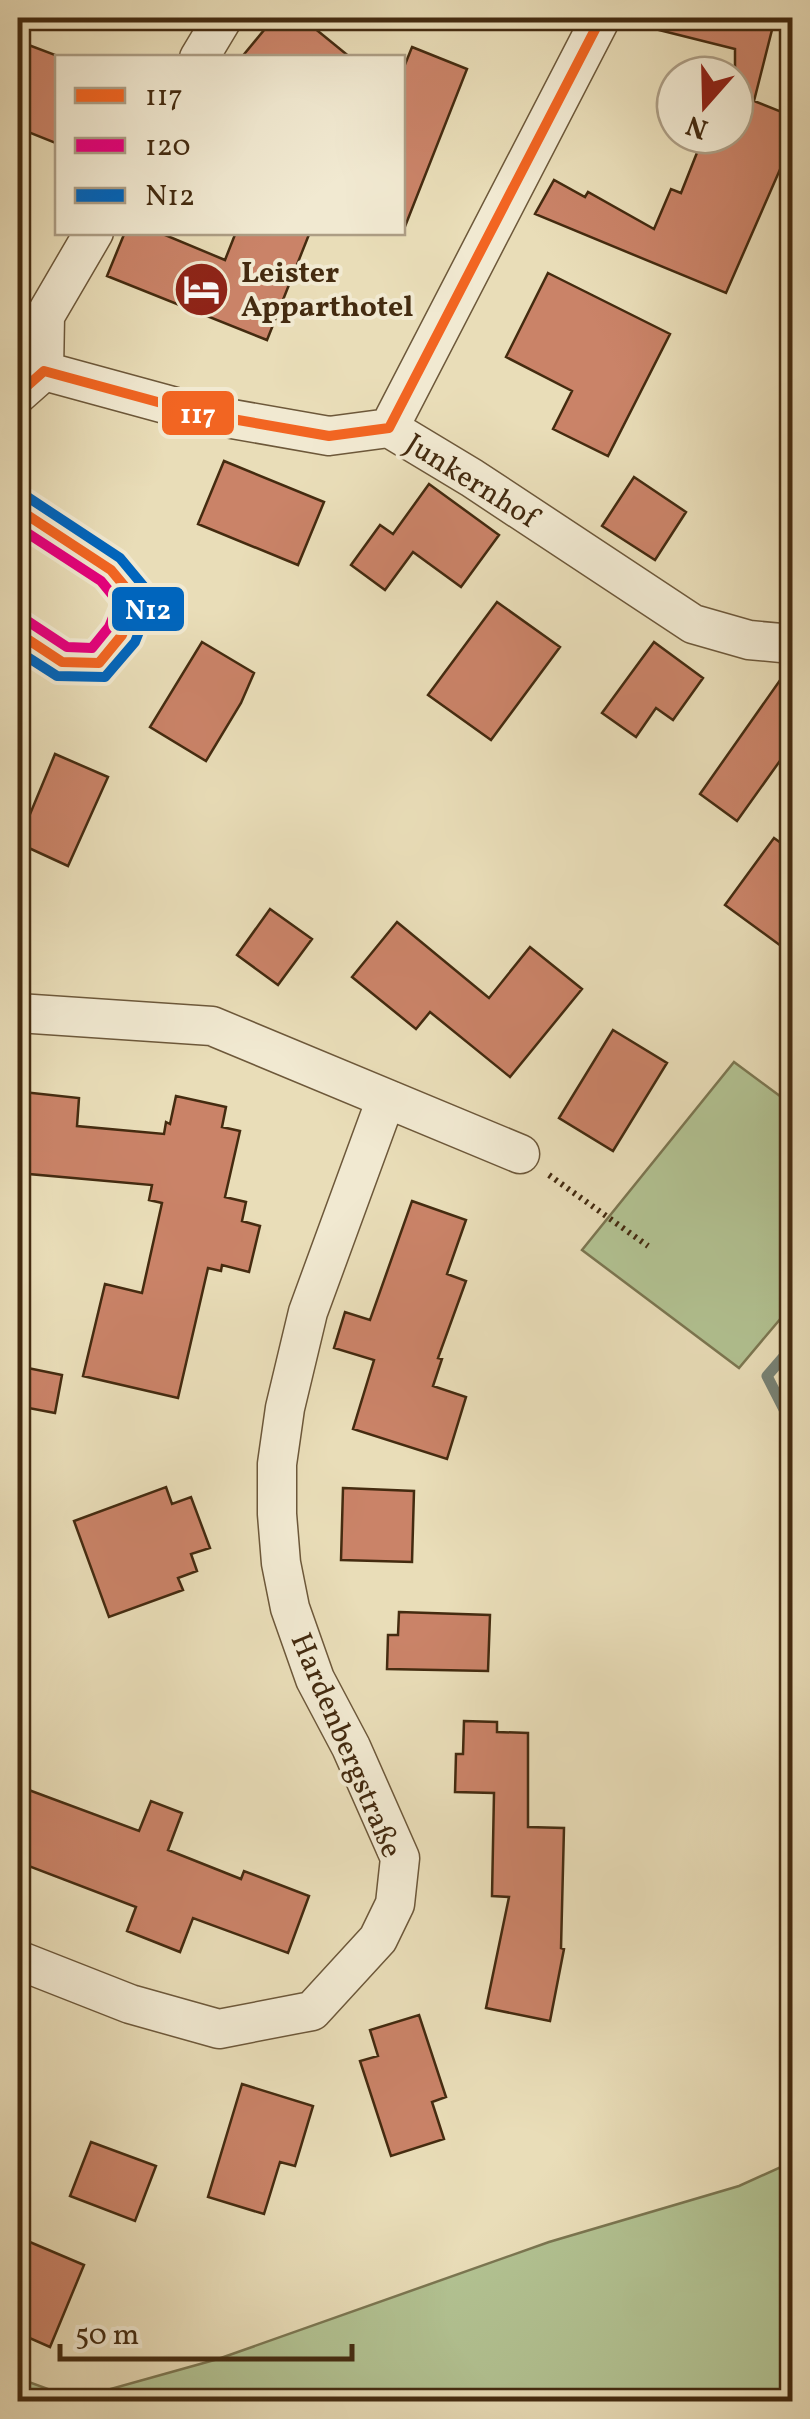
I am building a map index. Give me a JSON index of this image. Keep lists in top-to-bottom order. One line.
{"streets":{"street":["Junkernhof","Hardenbergstraße"]},"places":{"hotel":["Leister Apparthotel"]},"lines":["transit line 117","transit line N12","transit line 120"],"legend":["117","120","N12"],"scale_bar":"50 m","north":"bottom"}
